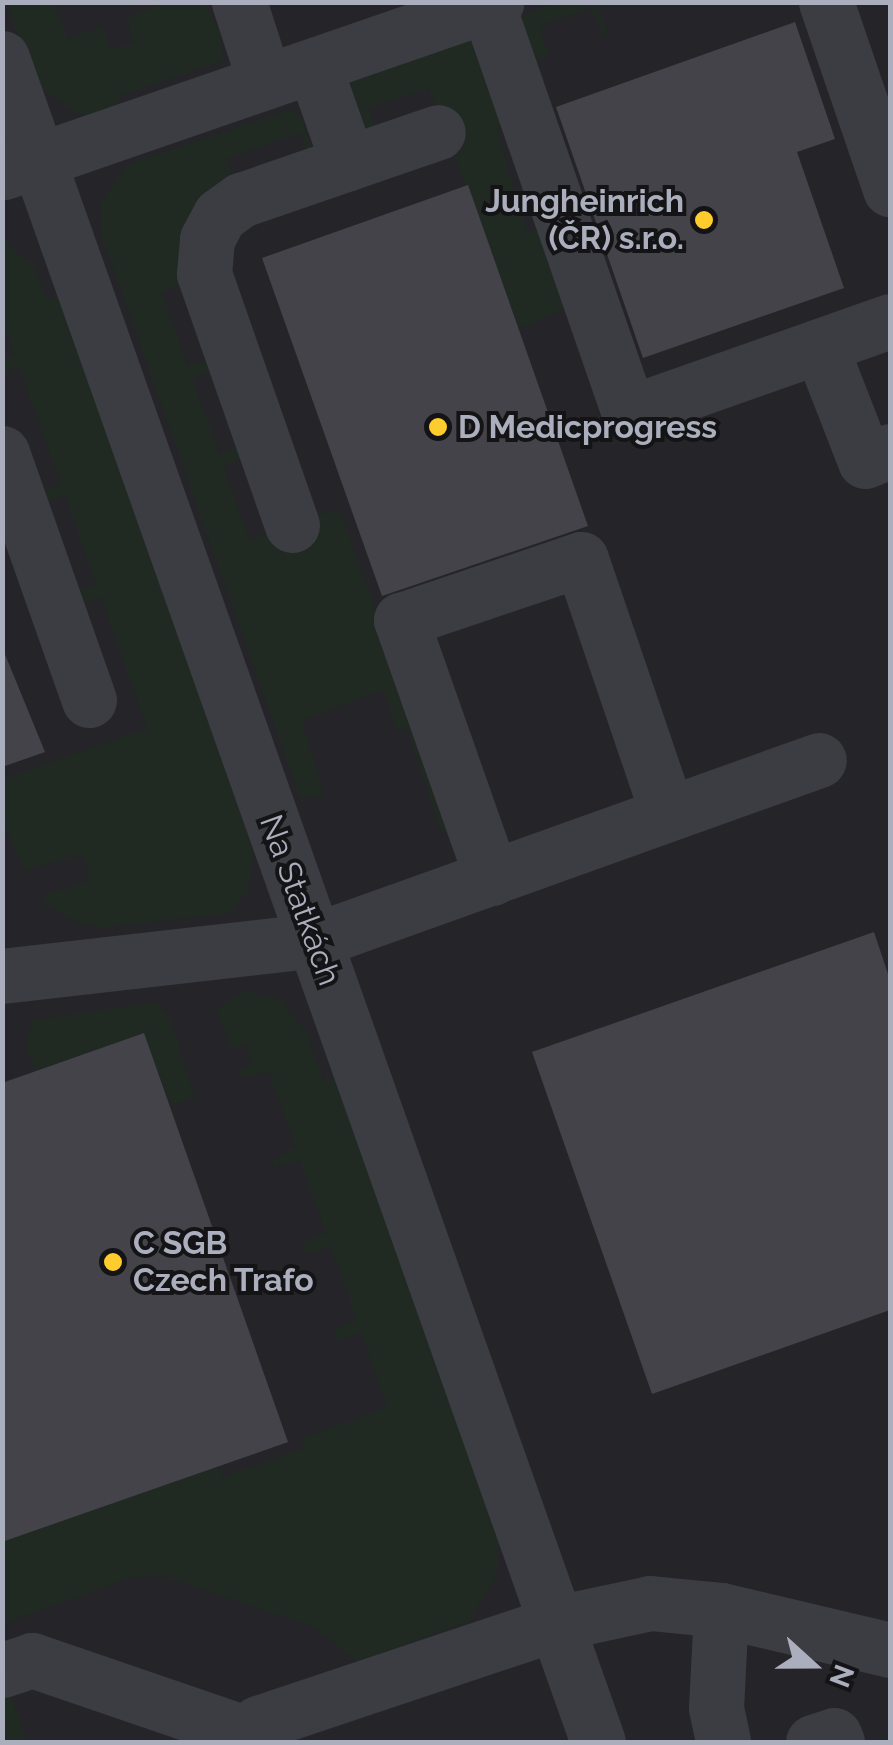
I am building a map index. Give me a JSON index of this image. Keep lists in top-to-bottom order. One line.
{"streets":{"street":["Na Statkách"]},"places":["Jungheinrich (ČR) s.r.o.","D Medicprogress","C SGB Czech Trafo"],"north":"right"}
